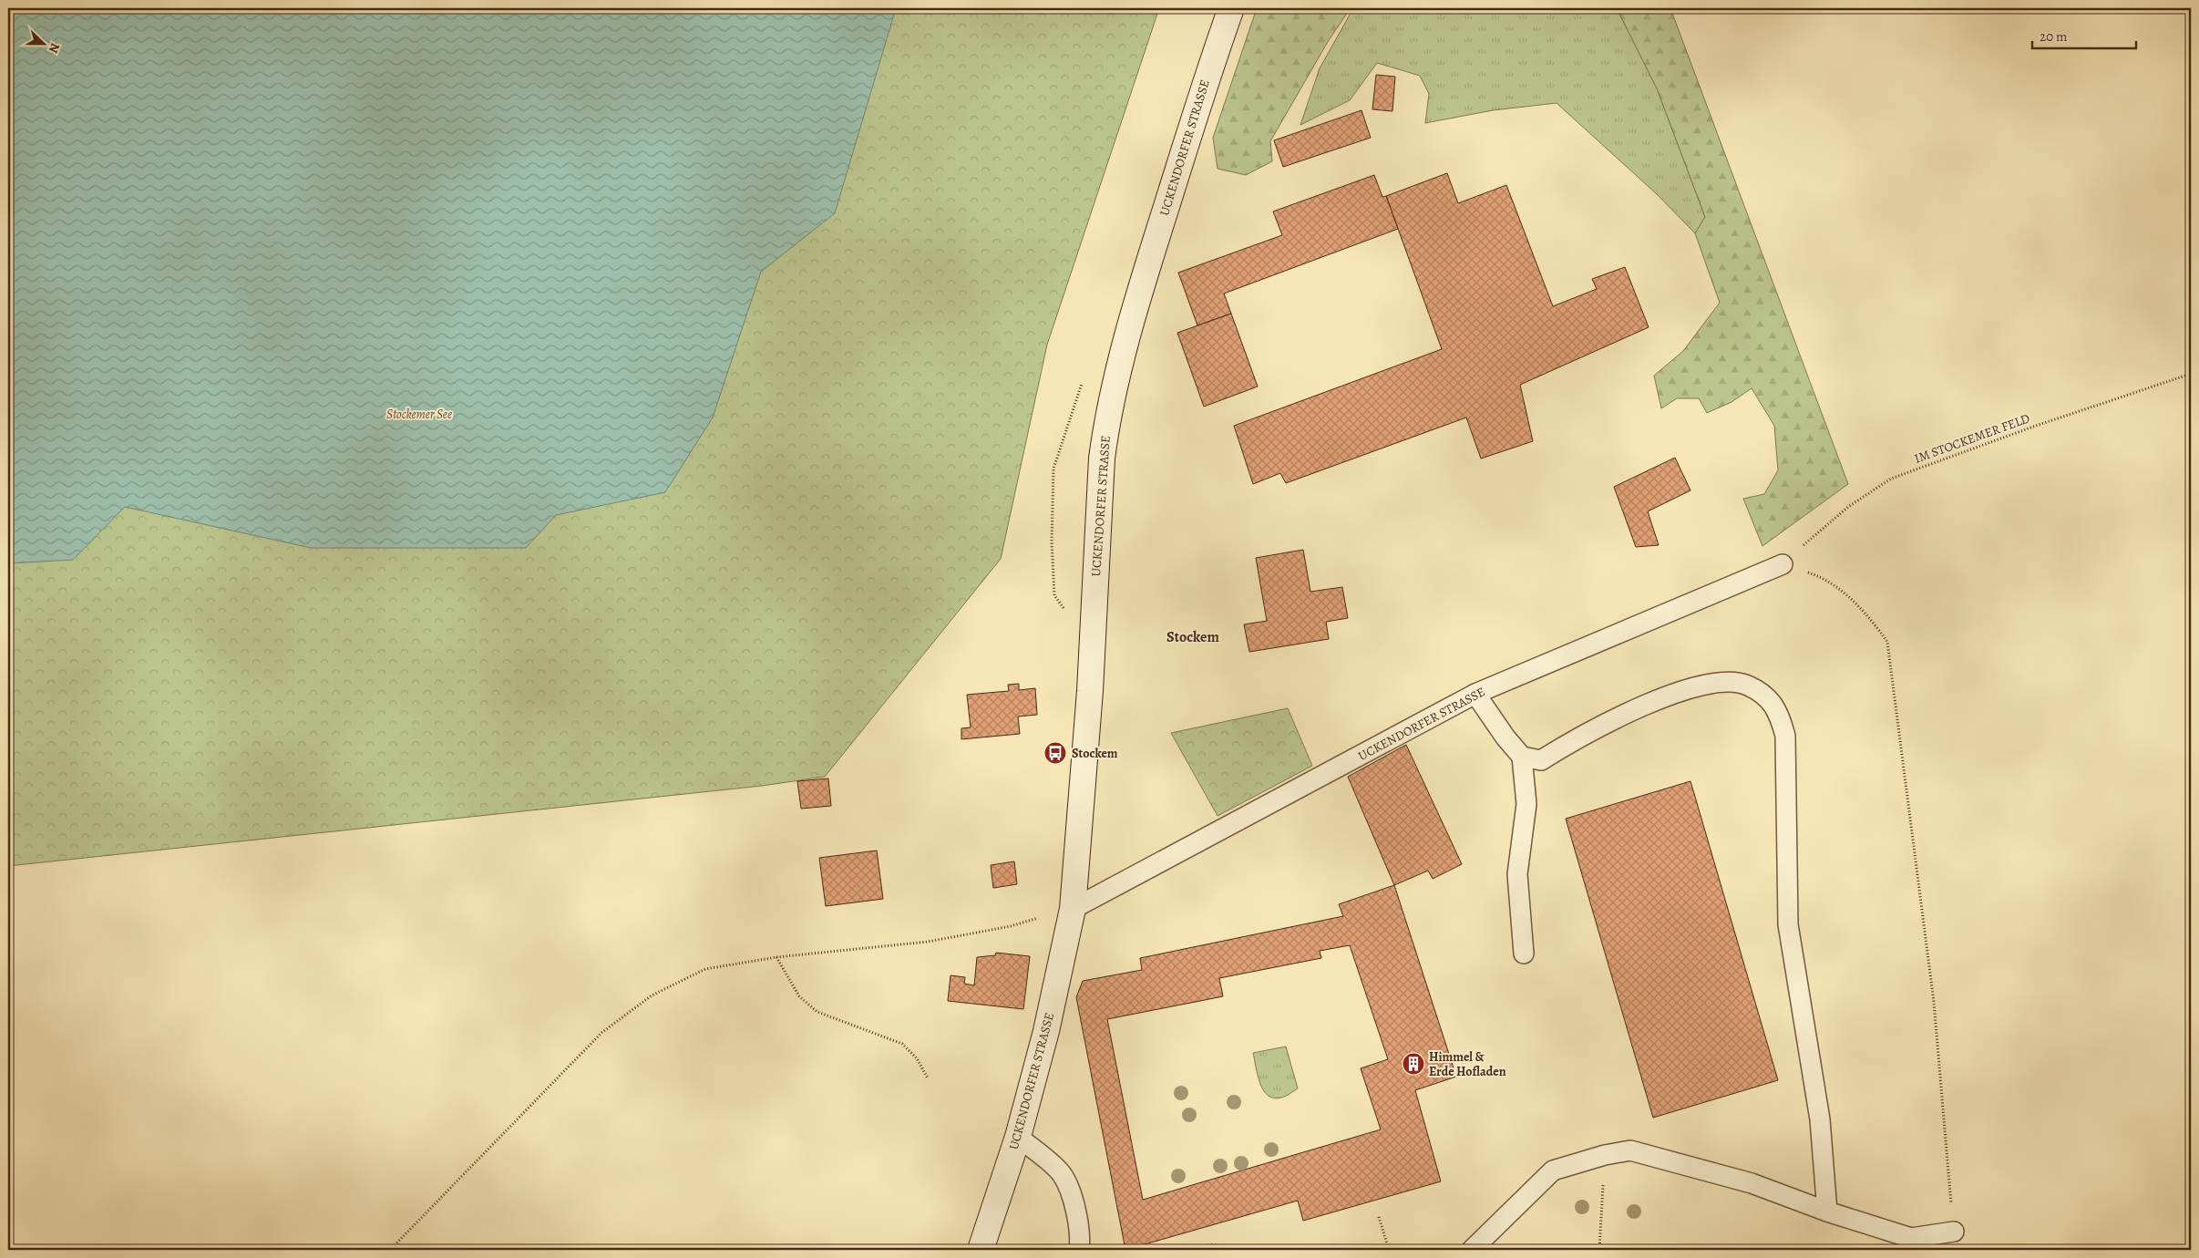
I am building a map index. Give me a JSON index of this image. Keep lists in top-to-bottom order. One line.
{"streets":{"main road":["UCKENDORFER STRASSE"],"path":["IM STOCKEMER FELD"]},"crossings":[["UCKENDORFER STRASSE","IM STOCKEMER FELD"]],"districts":["Stockem"],"parks":["Stockemer See"],"places":{"bus stop":["Stockem"],"building":["Himmel & Erde Hofladen"]},"scale_bar":"20 m","north":"right"}
